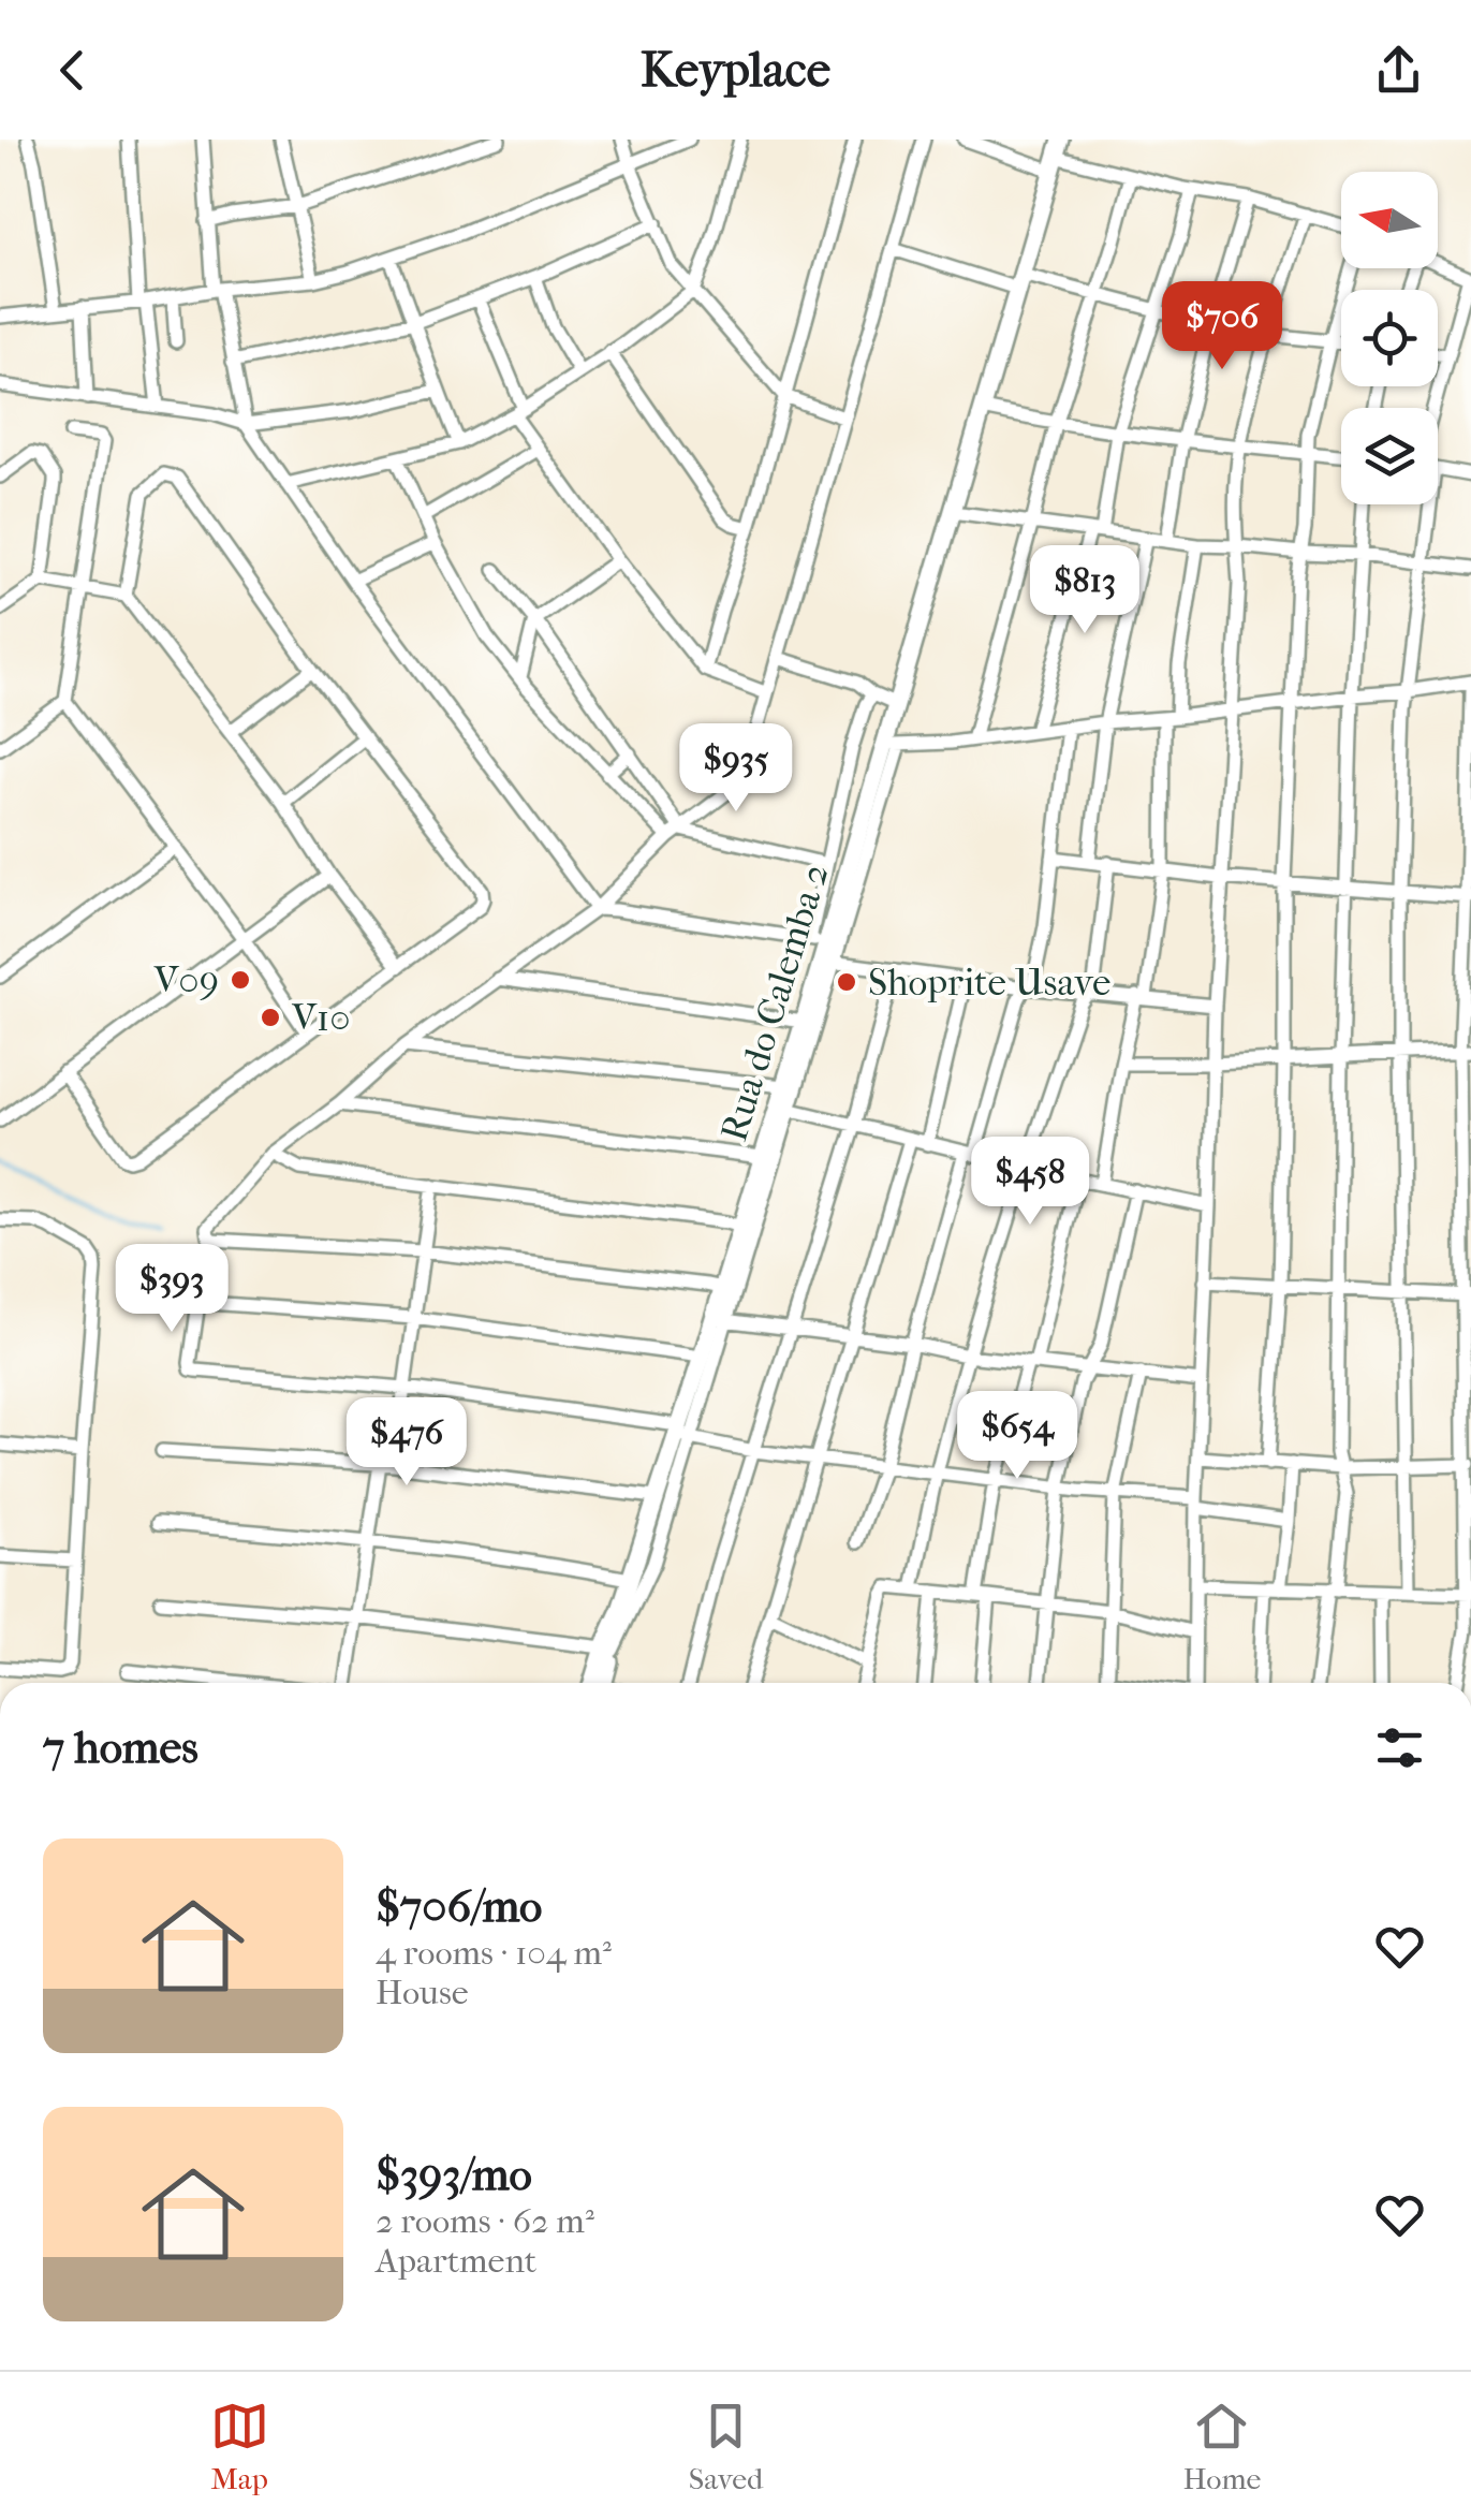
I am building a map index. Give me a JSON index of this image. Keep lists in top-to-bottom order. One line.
{"streets":{"main road":["Rua do Calemba 2"]},"places":["V09","Shoprite Usave","V10"],"north":"left","page":{"header":"Keyplace","price":["$706","$813","$935","$458","$393","$654","$476"],"heading":"7 homes","list":[{"name":"$706/mo","note":"4 rooms · 104 m² · House"},{"name":"$393/mo","note":"2 rooms · 62 m² · Apartment"}],"tabs":["Map","Saved","Home"]}}
